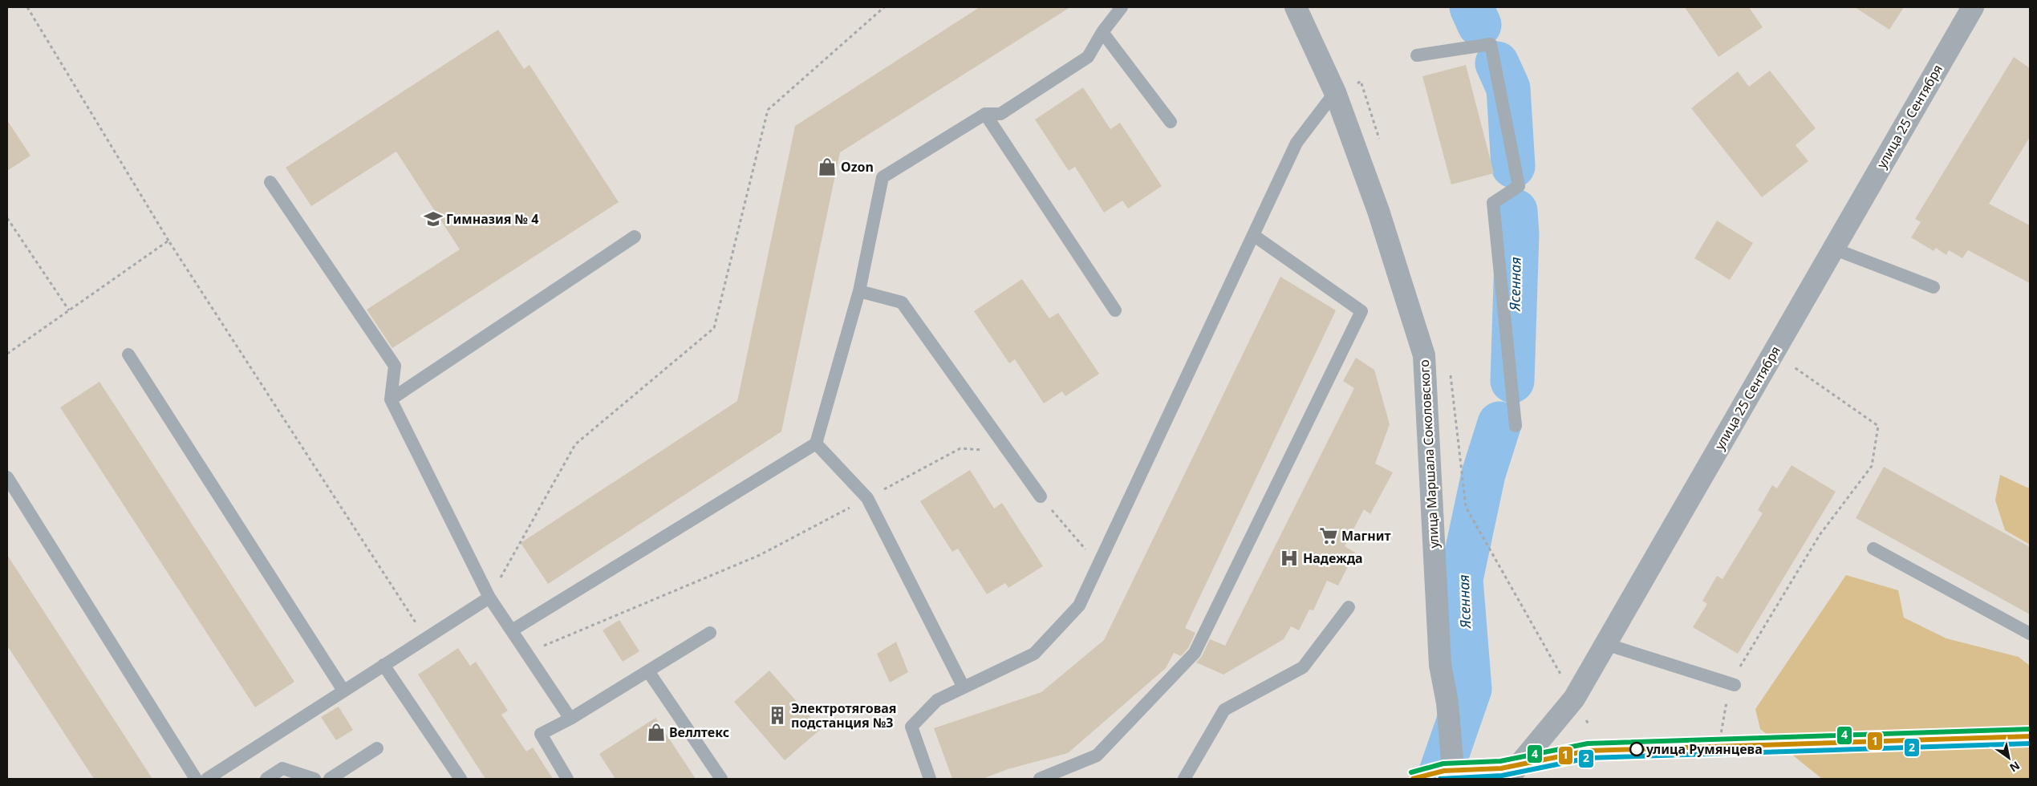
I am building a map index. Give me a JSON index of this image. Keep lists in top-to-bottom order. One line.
{"streets":{"street":["улица 25 Сентября","улица Маршала Соколовского"]},"water":["Ясенная"],"places":{"shop":["Ozon","Веллтекс"],"school or university":["Гимназия № 4"],"supermarket":["Магнит"],"hospital":["Надежда"],"building":["Электротяговая подстанция №3"],"other":["улица Румянцева"]},"lines":["tram line 4","transit line 1","transit line 2"],"north":"bottom right"}
